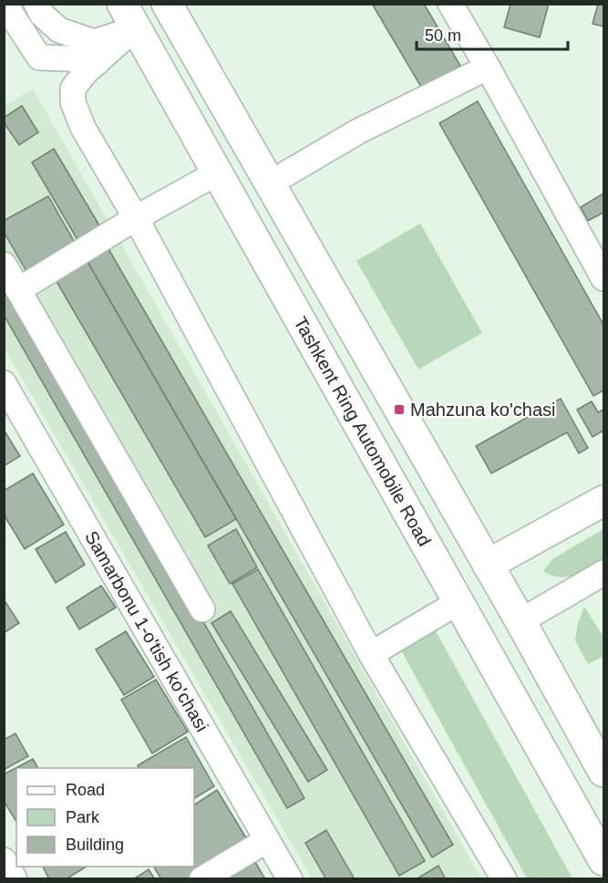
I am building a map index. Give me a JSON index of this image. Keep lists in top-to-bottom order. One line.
{"streets":{"main road":["Tashkent Ring Automobile Road"],"street":["Samarbonu 1-o'tish ko'chasi"]},"places":{"transit":["Mahzuna ko'chasi"]},"legend":["Road","Park","Building"],"scale_bar":"50 m"}
